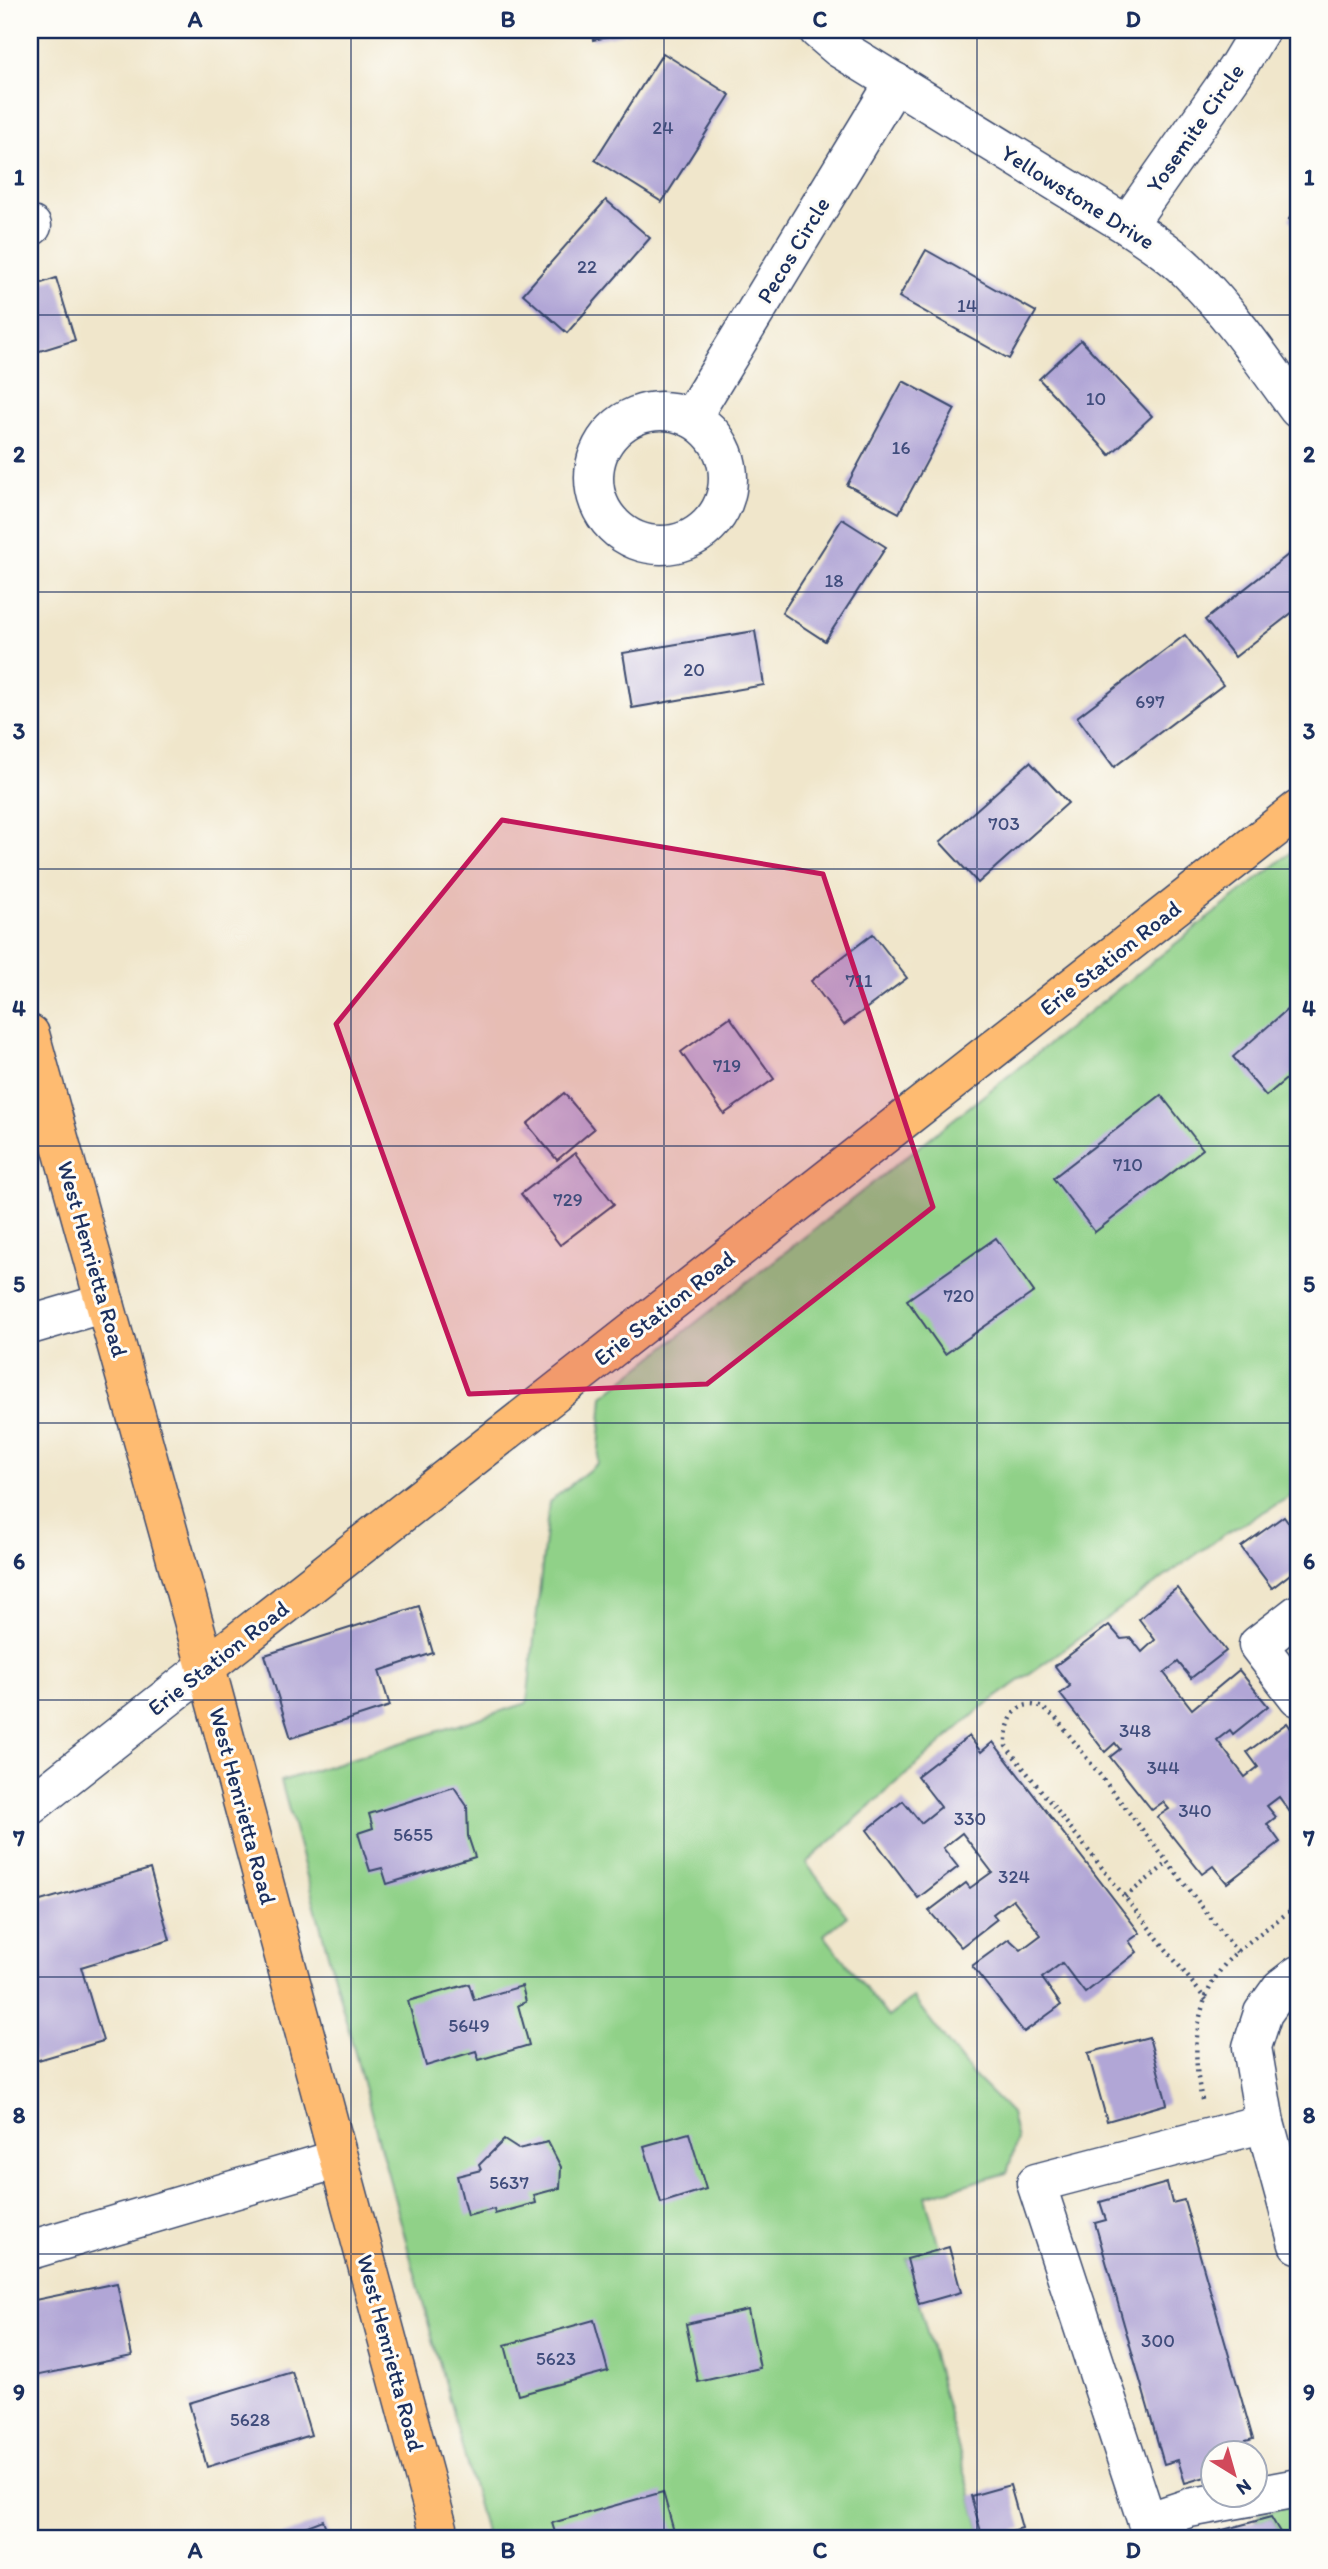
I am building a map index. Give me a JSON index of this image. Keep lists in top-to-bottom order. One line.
{"streets":{"main road":["Erie Station Road","West Henrietta Road"],"street":["Yosemite Circle","Yellowstone Drive","Pecos Circle"]},"crossings":[["Yosemite Circle","Yellowstone Drive"],["Yellowstone Drive","Pecos Circle"],["Erie Station Road","West Henrietta Road"]],"house_numbers":["24","22","14","10","16","18","20","697","703","711","719","710","729","720","348","344","340","330","5655","324","5649","5637","300","5623","5628"],"north":"bottom right","grid":{"columns":["A","B","C","D"],"rows":["1","2","3","4","5","6","7","8","9"]}}
